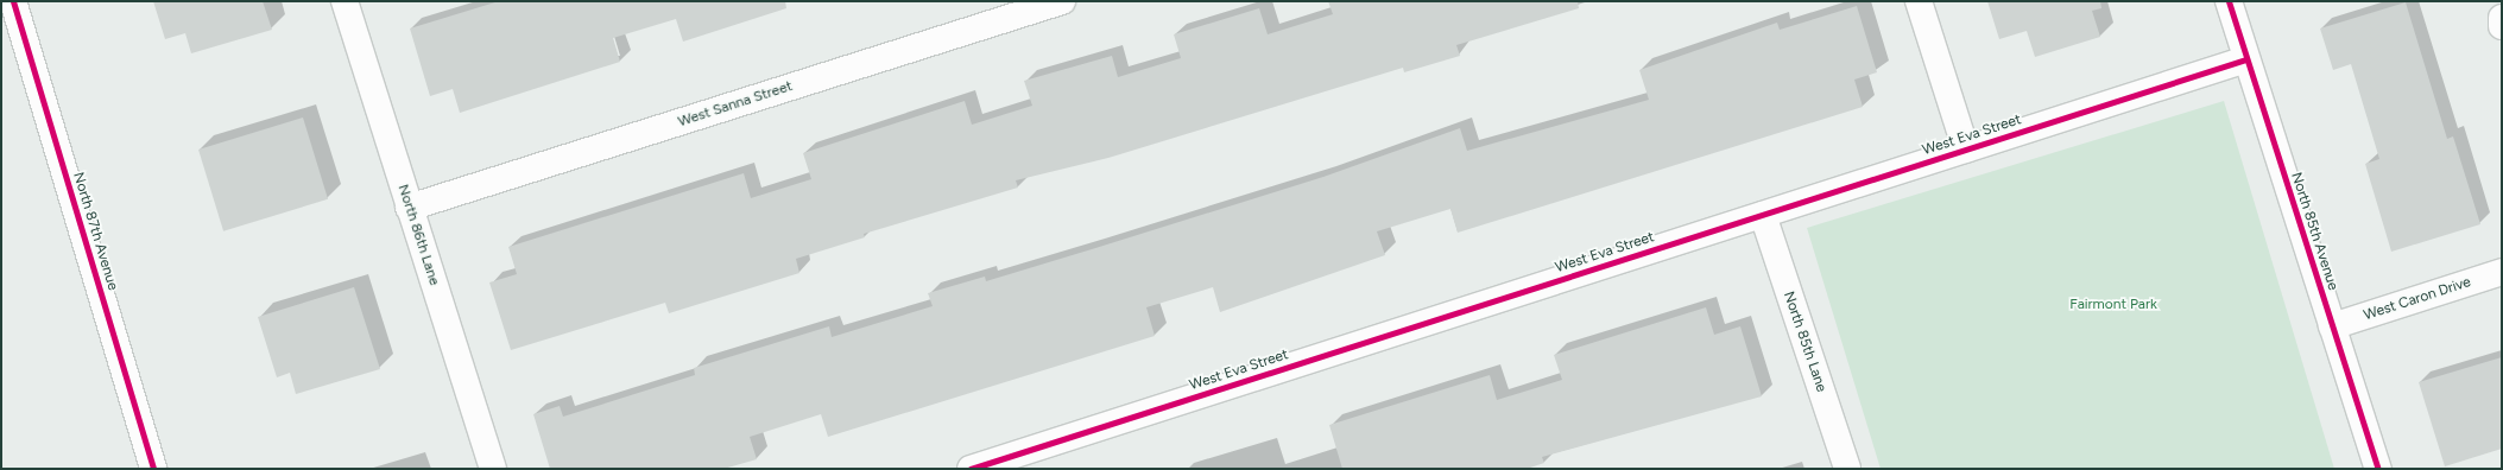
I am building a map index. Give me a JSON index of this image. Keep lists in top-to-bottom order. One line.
{"streets":{"street":["West Sanna Street","West Eva Street","North 87th Avenue","North 85th Avenue","North 86th Lane","West Caron Drive","North 85th Lane"]},"crossings":[["West Sanna Street","North 86th Lane"],["West Eva Street","North 85th Avenue"],["West Eva Street","North 85th Lane"],["North 85th Avenue","West Caron Drive"]],"parks":["Fairmont Park"]}
